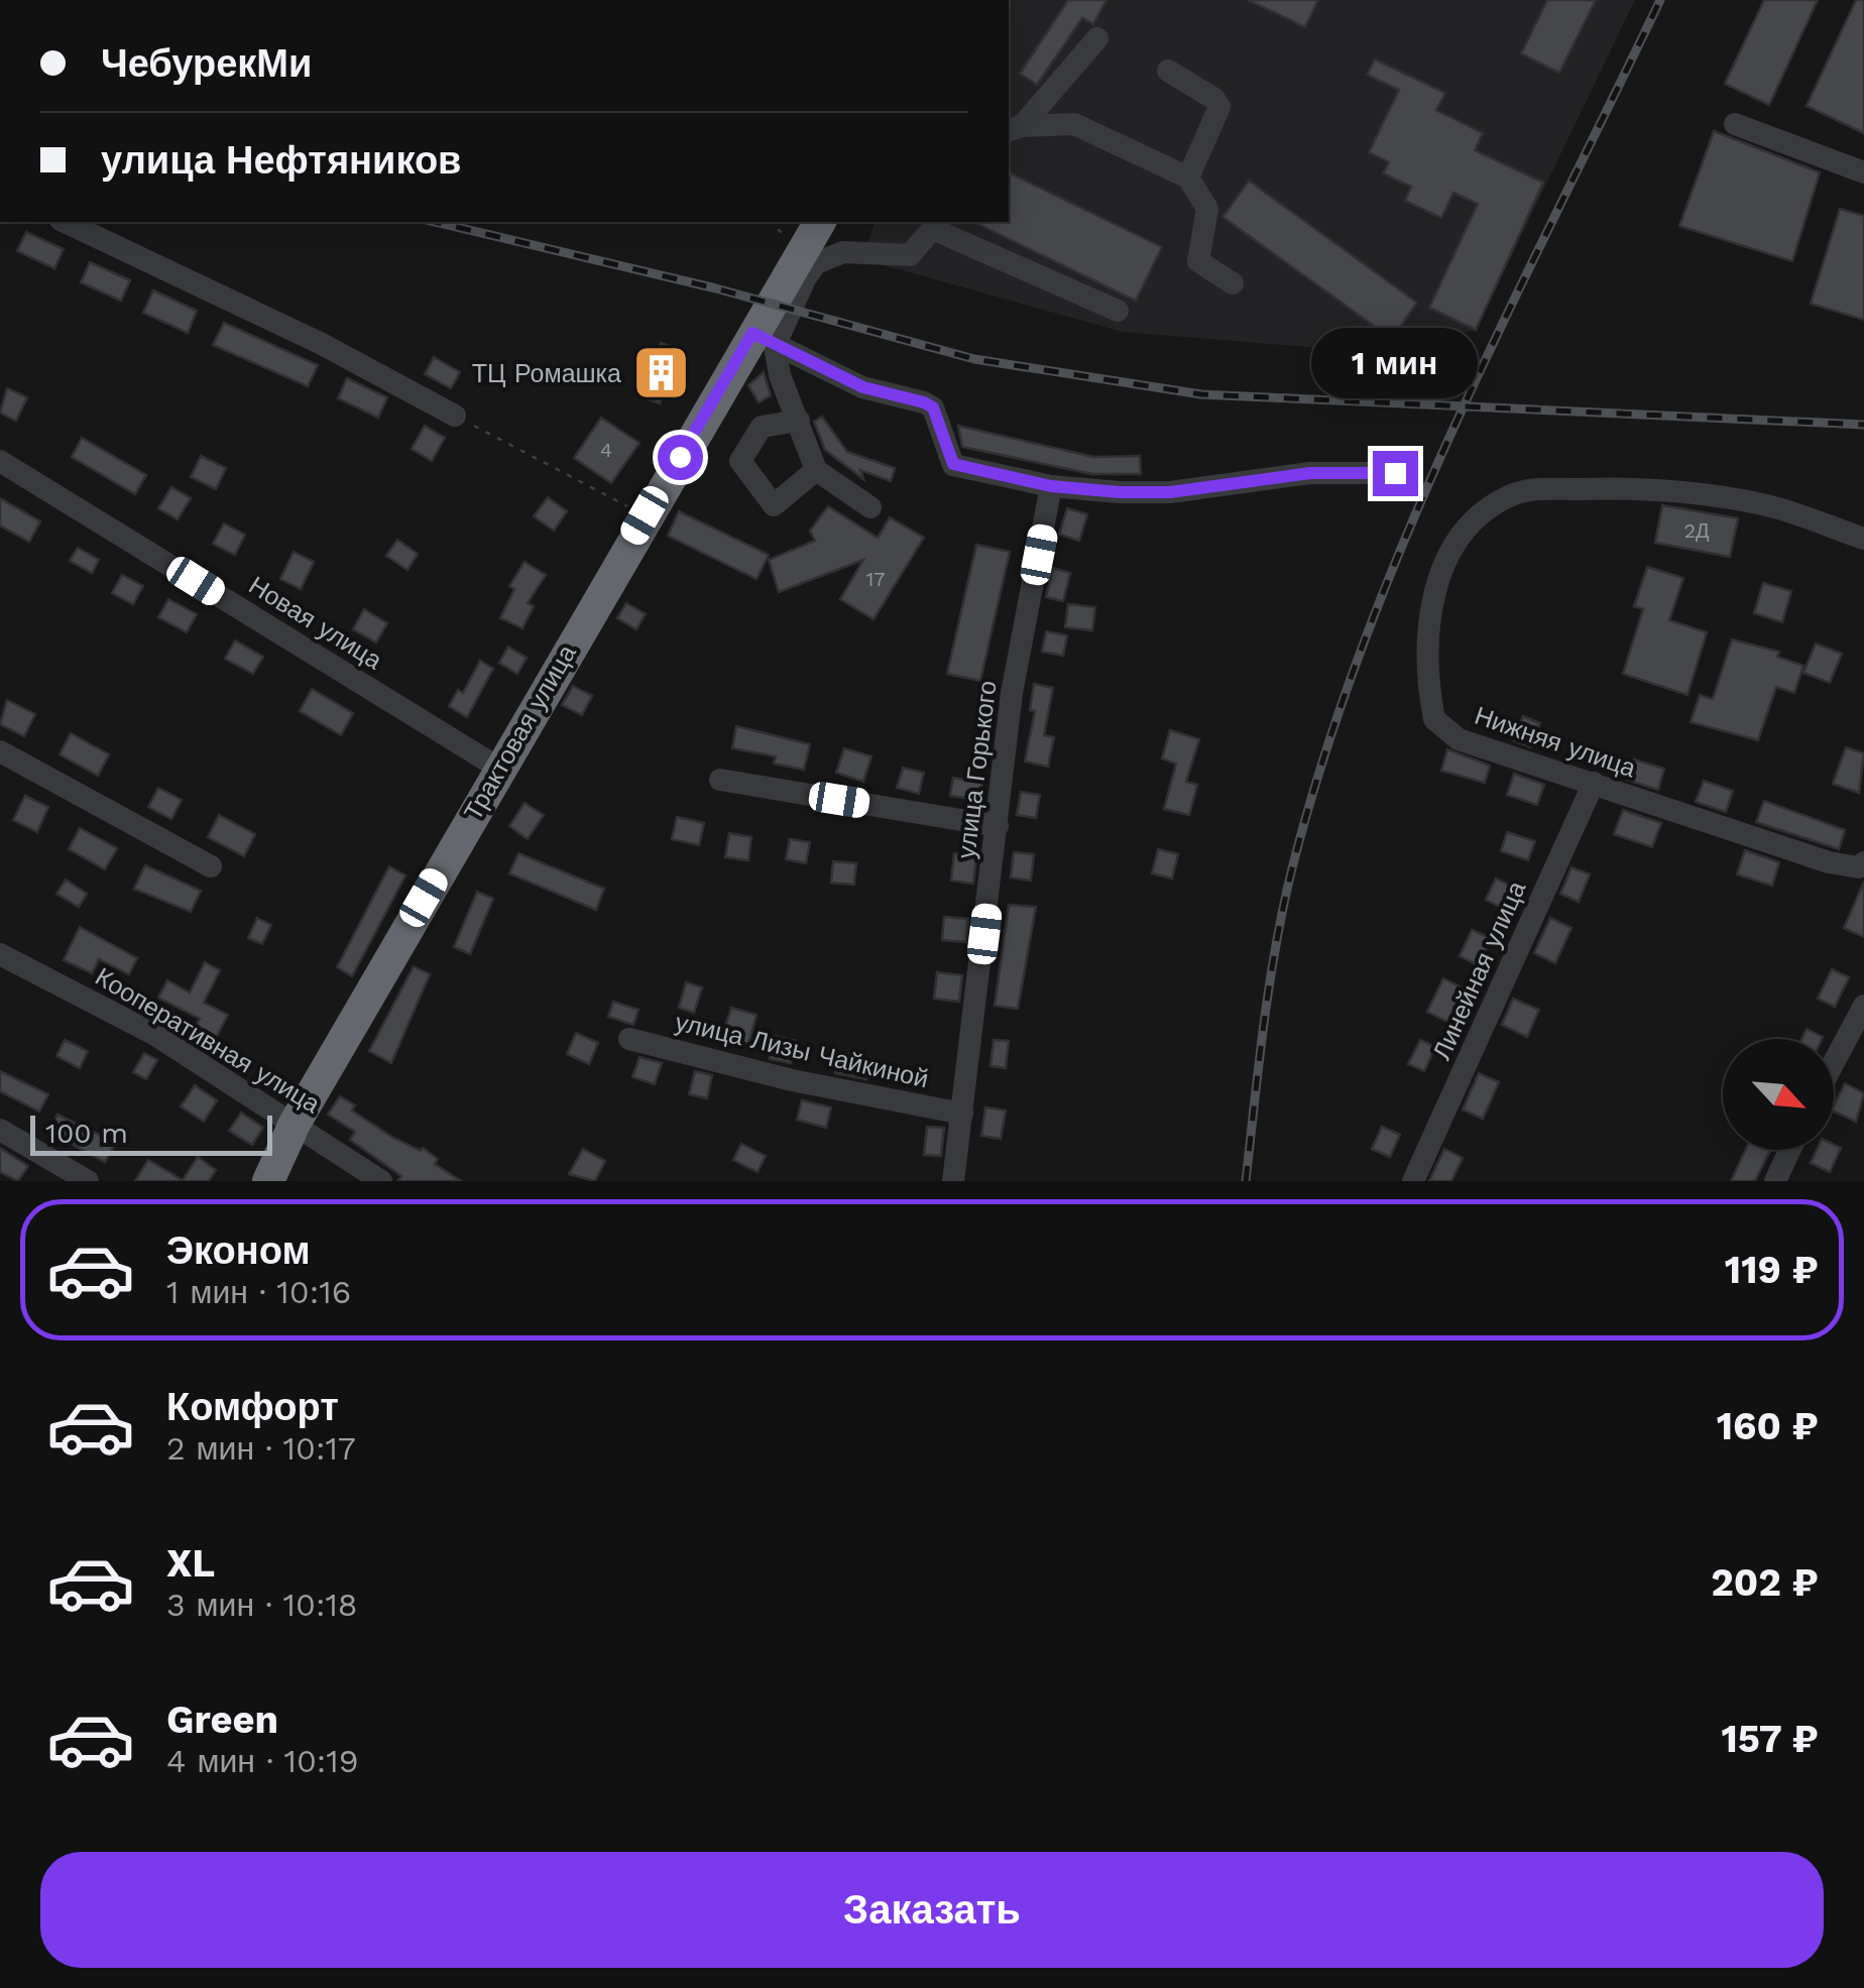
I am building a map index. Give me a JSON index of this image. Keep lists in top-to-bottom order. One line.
{"streets":{"highway":["Трактовая улица"],"street":["Новая улица","Нижняя улица","улица Горького","Линейная улица","Кооперативная улица","улица Лизы Чайкиной"]},"crossings":[["Новая улица","Трактовая улица"],["Трактовая улица","Кооперативная улица"],["Нижняя улица","Линейная улица"],["улица Горького","улица Лизы Чайкиной"]],"places":{"building":["ТЦ Ромашка"]},"house_numbers":["4","2Д","17"],"scale_bar":"100 m","north":"bottom right","page":{"banner":["ЧебурекМи","улица Нефтяников"],"bubble":"1 мин","scale":"100 m","list":[{"name":"Эконом","note":"1 мин · 10:16","value":"119 ₽"},{"name":"Комфорт","note":"2 мин · 10:17","value":"160 ₽"},{"name":"XL","note":"3 мин · 10:18","value":"202 ₽"},{"name":"Green","note":"4 мин · 10:19","value":"157 ₽"}],"buttons":"Заказать"}}
